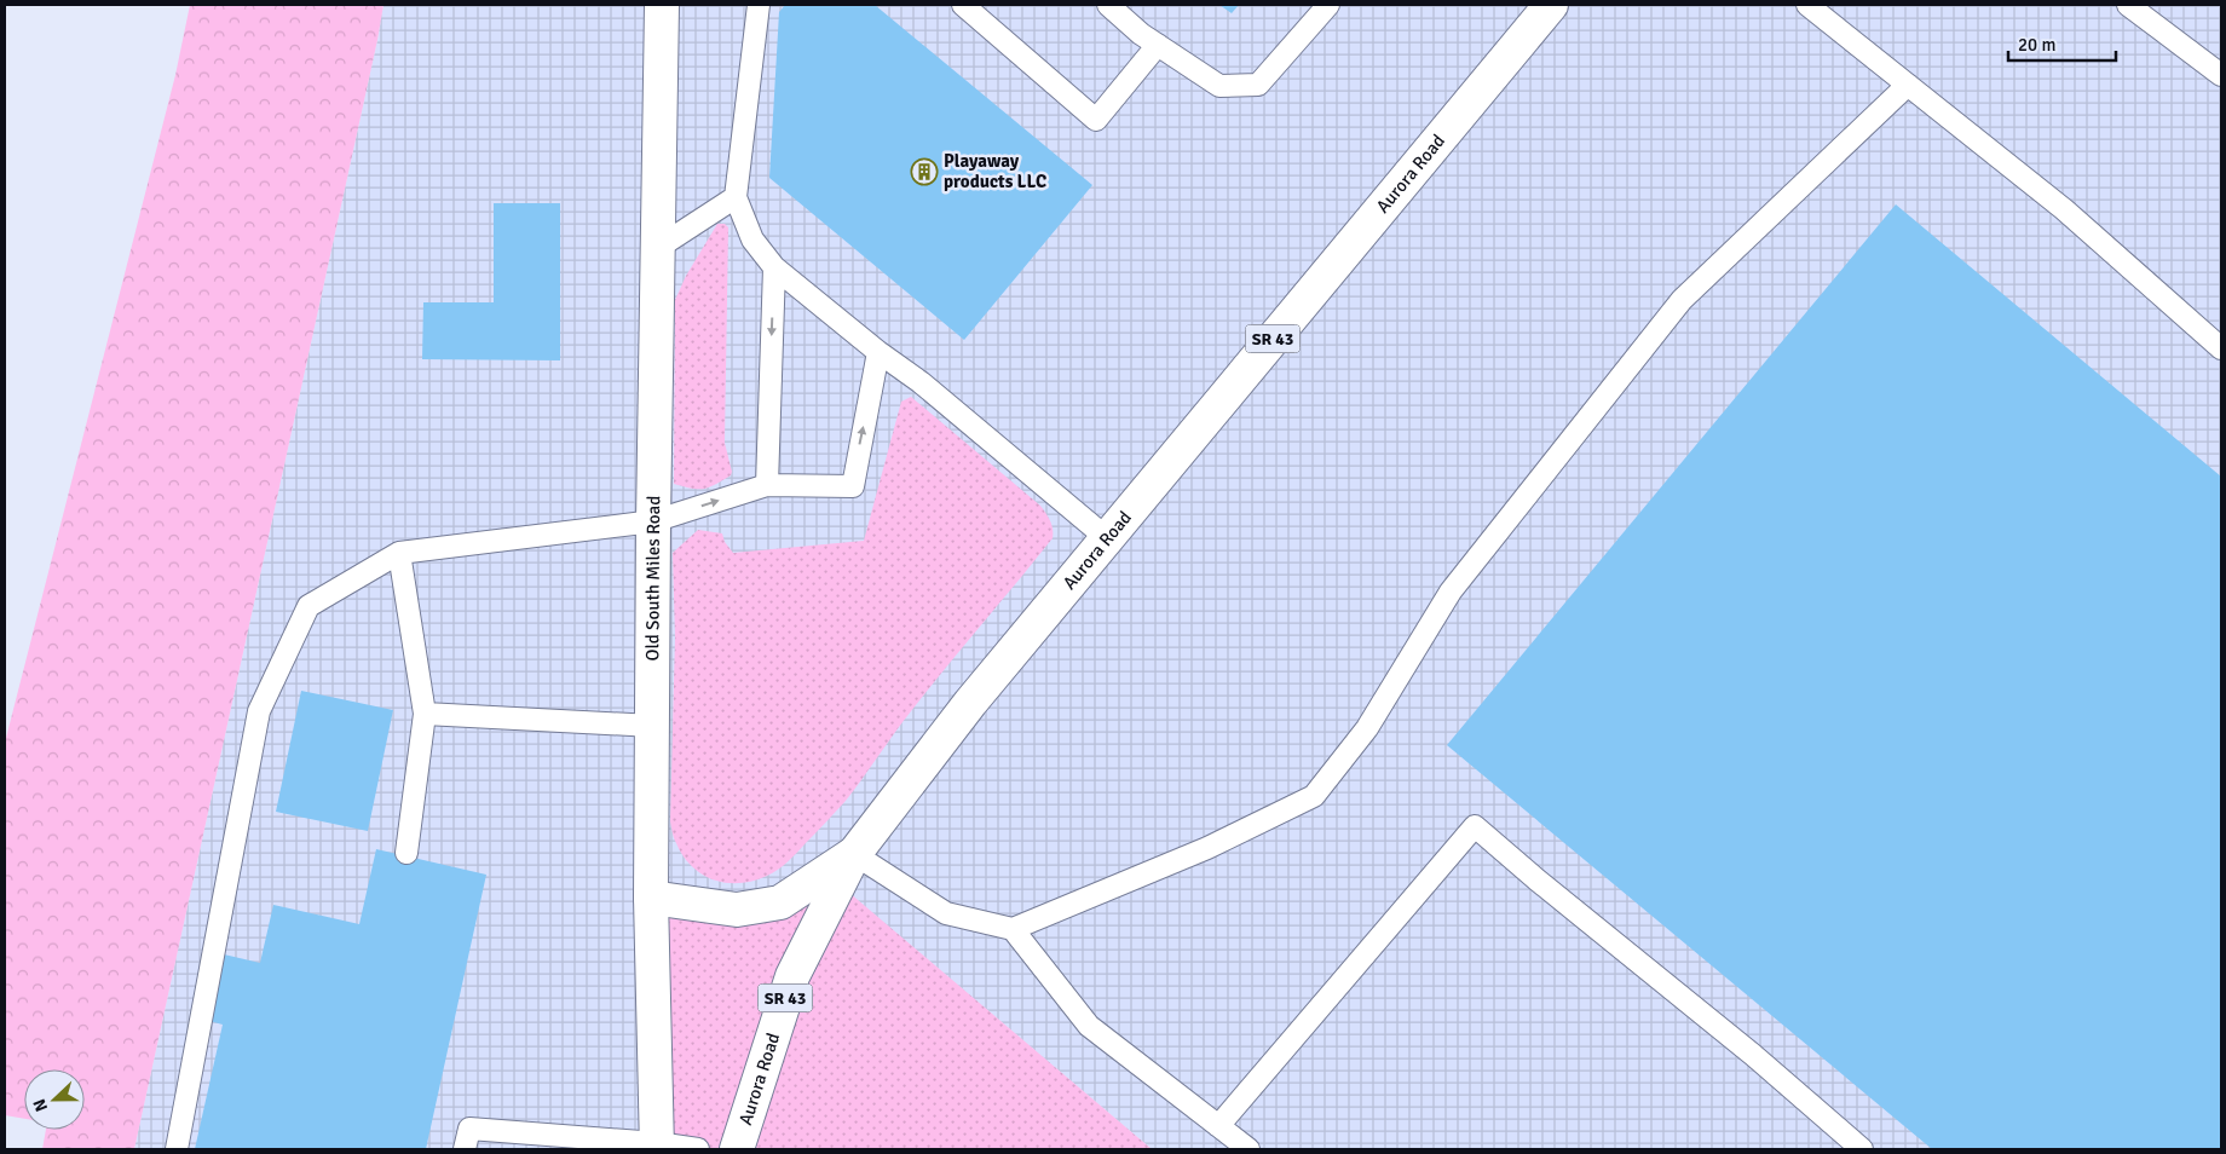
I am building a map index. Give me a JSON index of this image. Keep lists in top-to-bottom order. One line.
{"streets":{"main road":["Aurora Road","SR 43","Old South Miles Road"]},"places":{"building":["Playaway products LLC"]},"scale_bar":"20 m","north":"left"}
